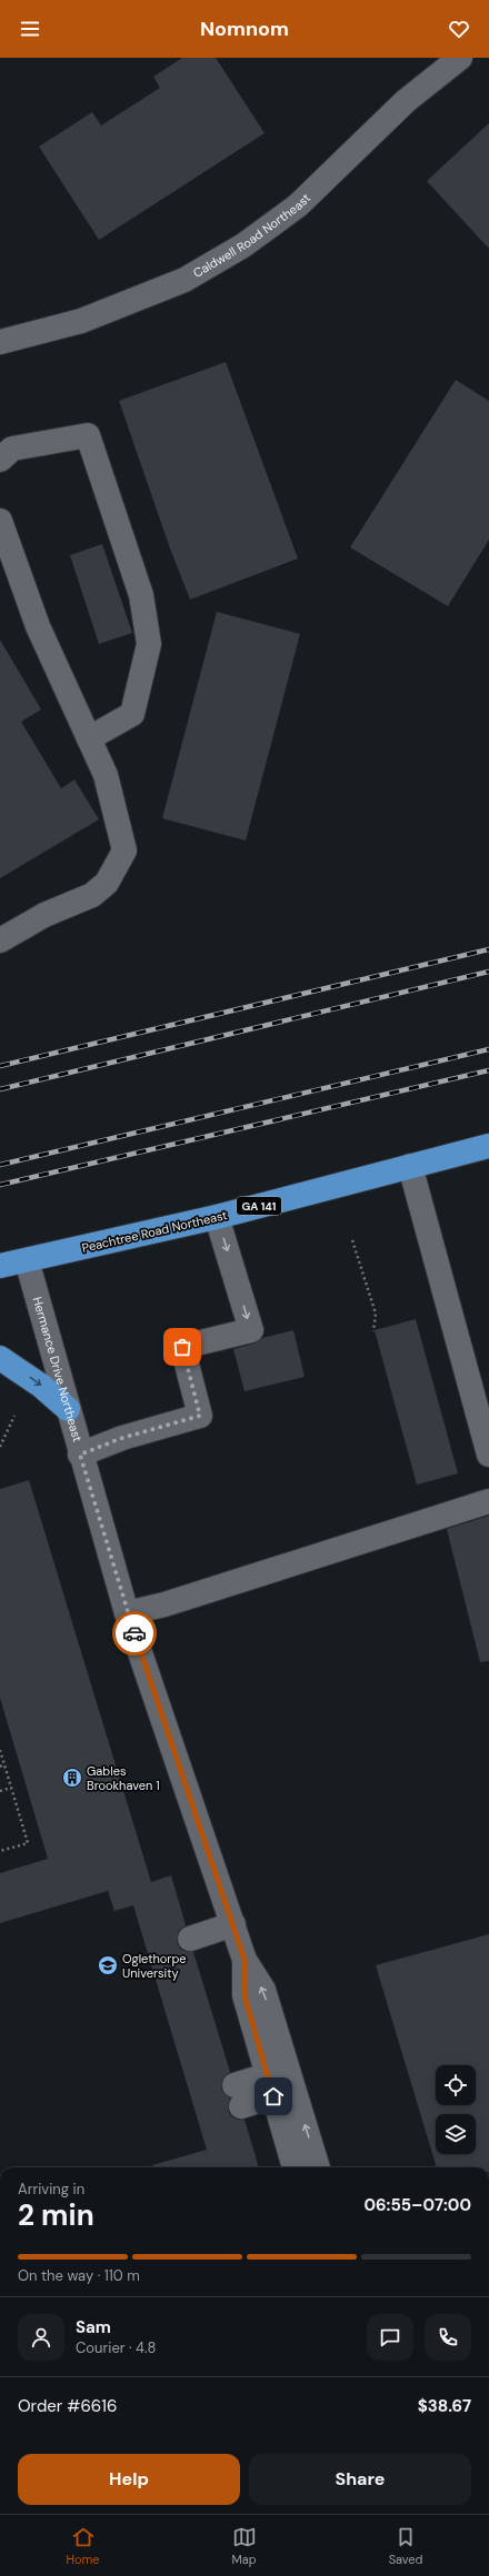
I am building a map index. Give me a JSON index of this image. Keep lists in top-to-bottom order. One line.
{"streets":{"highway":["GA 141","Peachtree Road Northeast"],"street":["Caldwell Road Northeast","Hermance Drive Northeast"]},"crossings":[["Peachtree Road Northeast","Hermance Drive Northeast"]],"places":{"building":["Gables Brookhaven 1"],"school or university":["Oglethorpe University"]},"page":{"header":"Nomnom","heading":["2 min","Arriving in","06:55–07:00"],"panel":["Sam","Courier · 4.8","Order #6616","$38.67"],"bar":"On the way · 110 m","buttons":["Help","Share"],"tabs":["Home","Map","Saved"]}}
